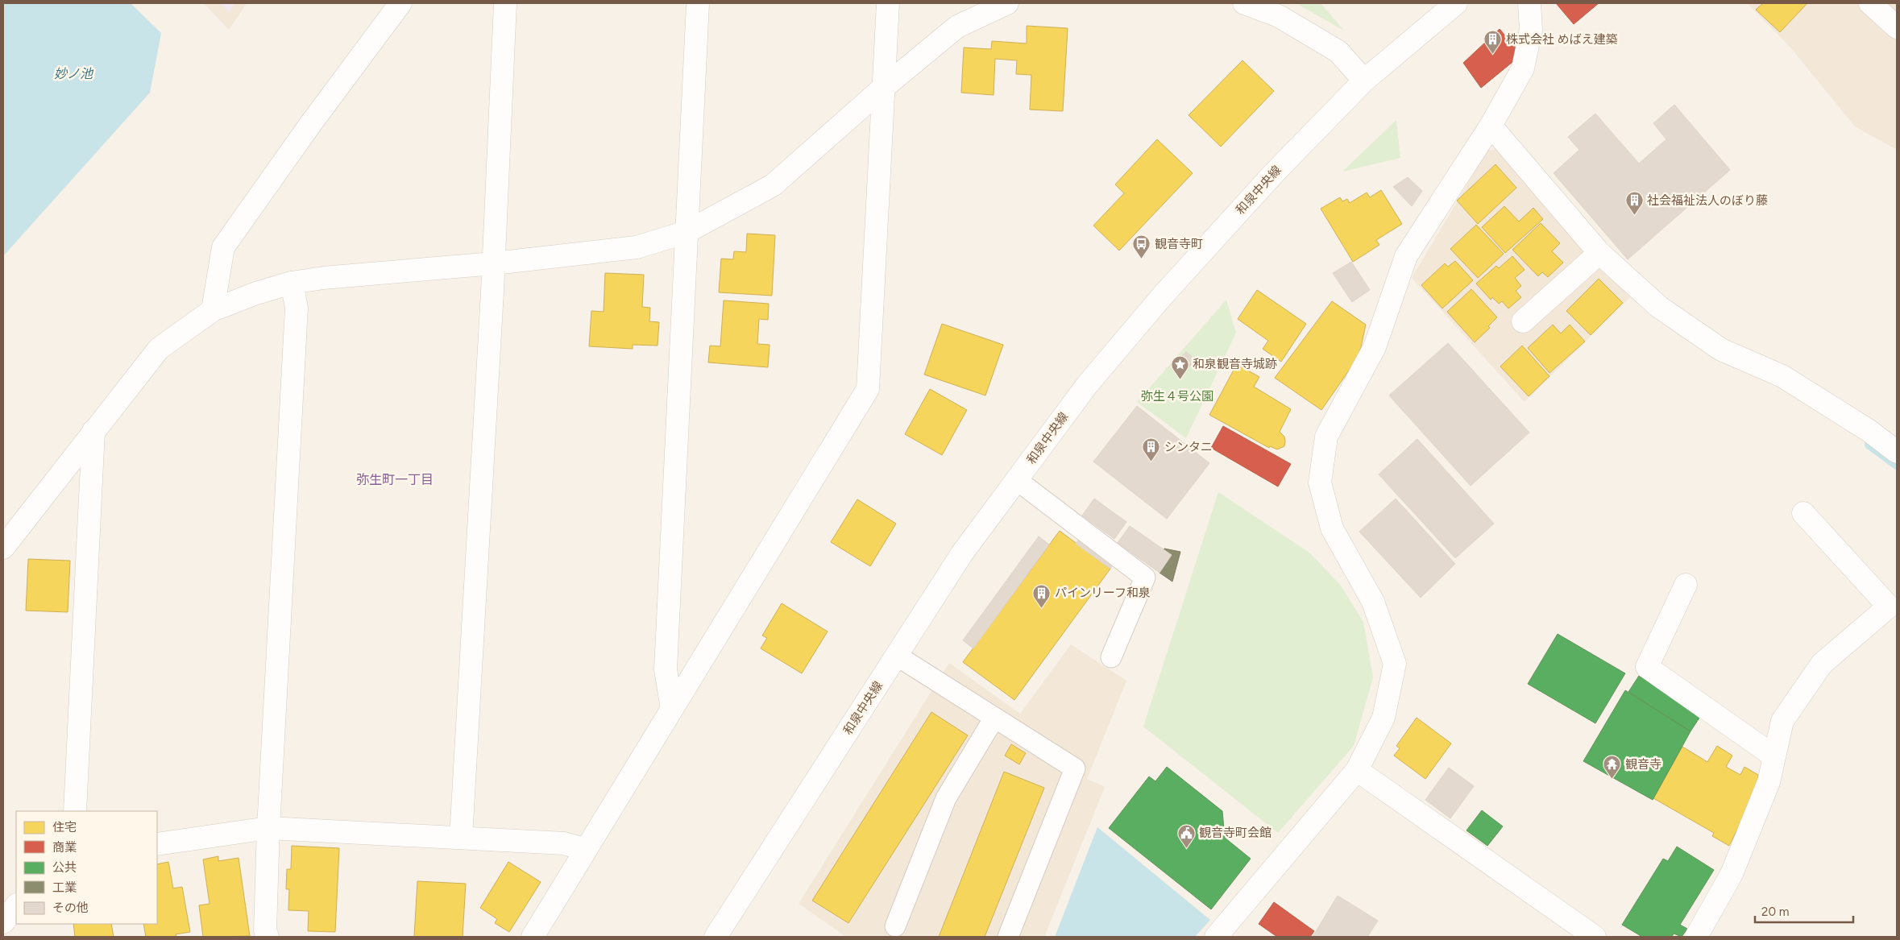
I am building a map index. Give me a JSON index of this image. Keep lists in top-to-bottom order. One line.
{"streets":{"street":["和泉中央線"]},"districts":["弥生町一丁目"],"water":["妙ノ池"],"parks":["弥生４号公園"],"places":{"building":["株式会社 めばえ建築","社会福祉法人のぼり藤","シンタニ","パインリーフ和泉"],"bus stop":["観音寺町"],"place":["和泉観音寺城跡"],"temple":["観音寺"],"public building":["観音寺町会館"]},"legend":["住宅","商業","公共","工業","その他"],"scale_bar":"20 m"}
